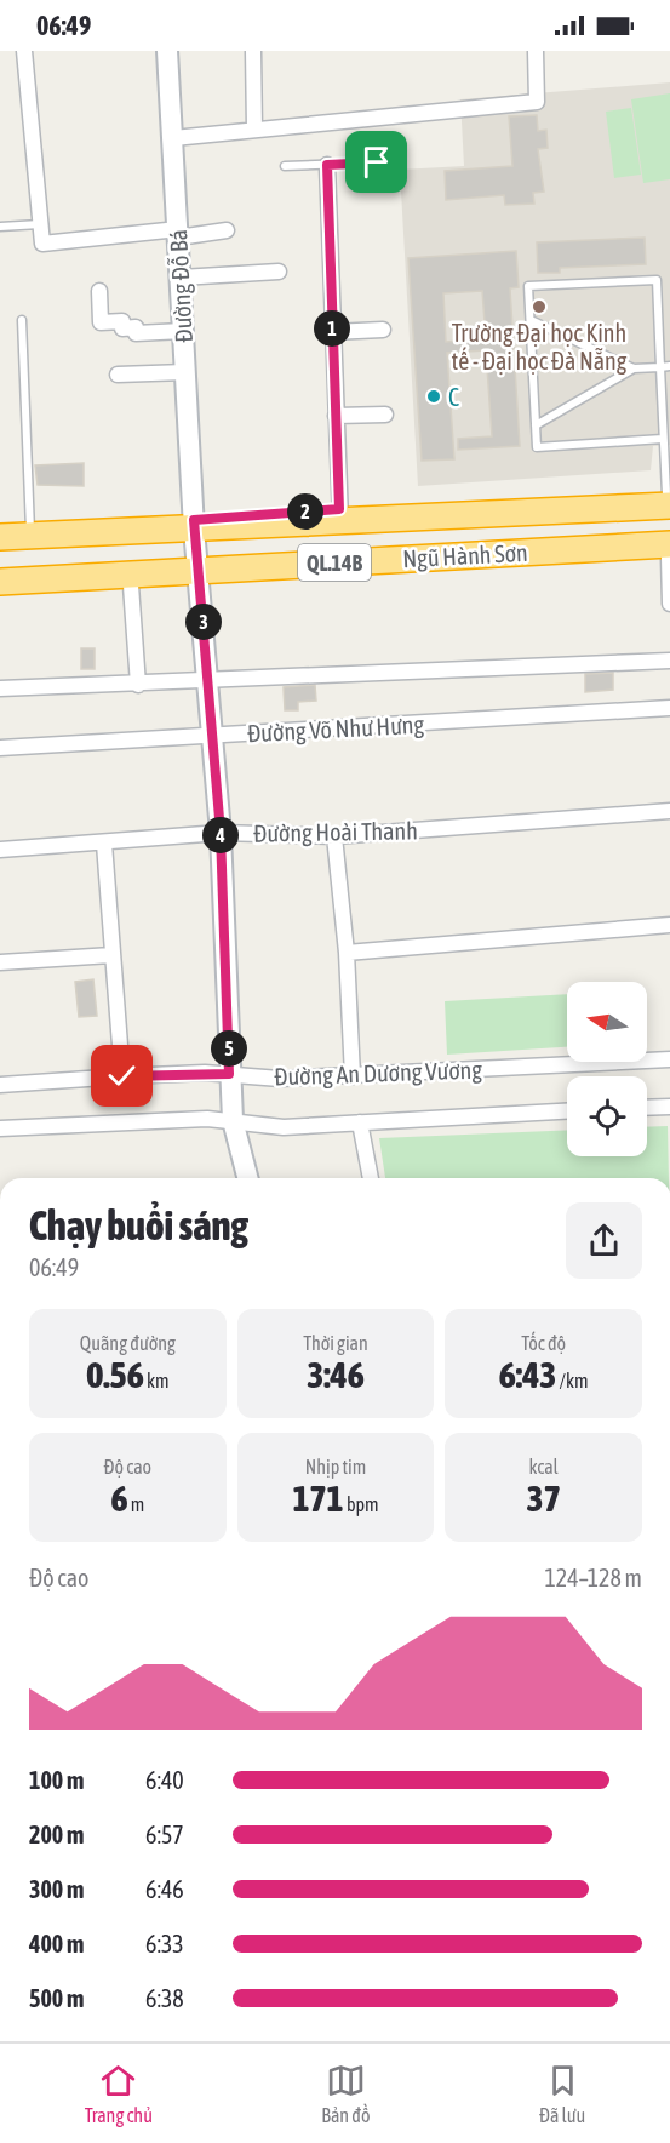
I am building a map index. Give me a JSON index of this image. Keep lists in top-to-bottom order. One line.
{"streets":{"highway":["Ngũ Hành Sơn","QL.14B"],"street":["Đường Đỗ Bá","Đường Võ Như Hưng","Đường Hoài Thanh","Đường An Dương Vương"]},"crossings":[["Đường Đỗ Bá","Ngũ Hành Sơn"],["Đường Đỗ Bá","Đường Võ Như Hưng"],["Đường Đỗ Bá","Đường Hoài Thanh"],["Đường Đỗ Bá","Đường An Dương Vương"]],"places":["Trường Đại học Kinh tế - Đại học Đà Nẵng","C"],"north":"left","page":{"status":"06:49","pins":["1","2","3","4","5"],"heading":["Chạy buổi sáng","06:49"],"stats":[["Quãng đường","0.56 km"],["Thời gian","3:46"],["Tốc độ","6:43 /km"],["Độ cao","6 m"],["Nhịp tim","171 bpm"],["kcal","37"]],"chart":["Độ cao","124–128 m"],"list":[{"name":"100 m","note":"6:40"},{"name":"200 m","note":"6:57"},{"name":"300 m","note":"6:46"},{"name":"400 m","note":"6:33"},{"name":"500 m","note":"6:38"}],"tabs":["Trang chủ","Bản đồ","Đã lưu"]}}
